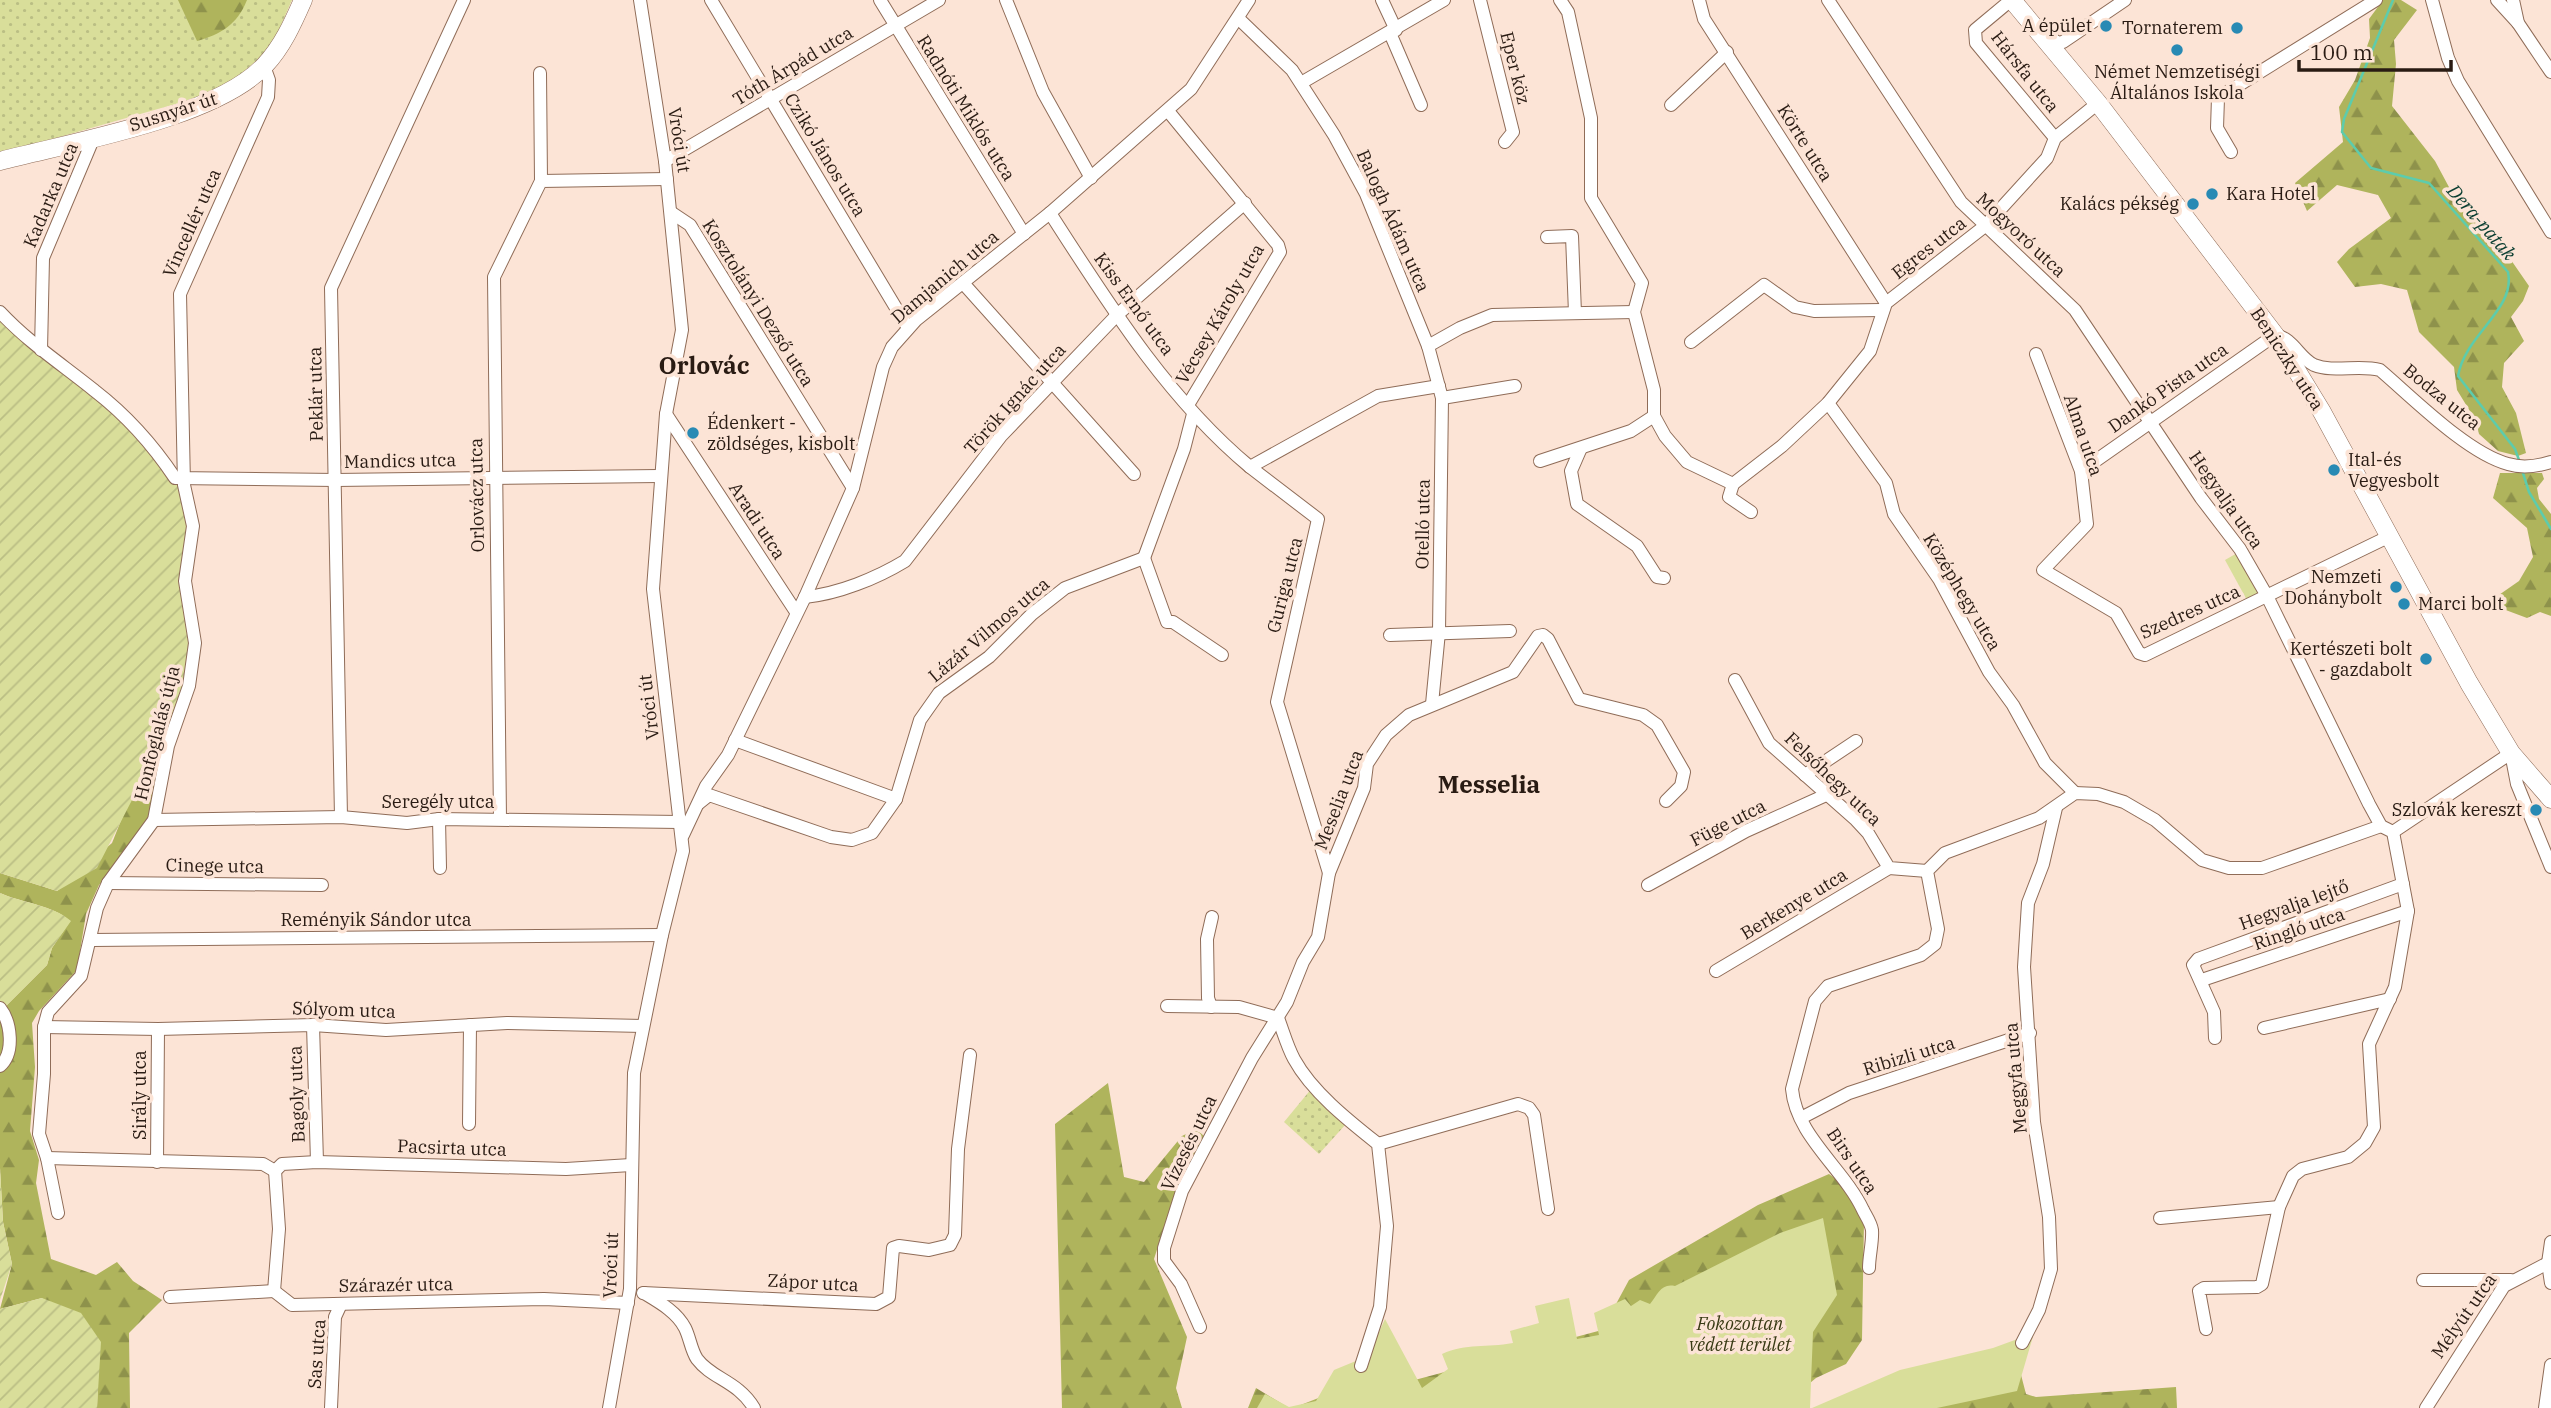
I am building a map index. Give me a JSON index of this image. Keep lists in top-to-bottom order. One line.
{"streets":{"main road":["Susnyár út","Beniczky utca"],"street":["Tóth Árpád utca","Eper köz","Hársfa utca","Radnóti Miklós utca","Vróci út","Körte utca","Czikó János utca","Kadarka utca","Balogh Ádám utca","Vincellér utca","Mogyoró utca","Egres utca","Damjanich utca","Kosztolányi Dezső utca","Kiss Ernő utca","Vécsey Károly utca","Dankó Pista utca","Peklár utca","Bodza utca","Török Ignác utca","Alma utca","Mandics utca","Orlovácz utca","Hegyalja utca","Aradi utca","Otelló utca","Guriga utca","Középhegy utca","Szedres utca","Lázár Vilmos utca","Honfoglalás útja","Felsőhegy utca","Meselia utca","Seregély utca","Füge utca","Cinege utca","Berkenye utca","Hegyalja lejtő","Reményik Sándor utca","Ringló utca","Sólyom utca","Ribizli utca","Meggyfa utca","Bagoly utca","Sirály utca","Vízesés utca","Pacsirta utca","Birs utca","Zápor utca","Szárazér utca","Mélyút utca","Sas utca"]},"crossings":[["Tóth Árpád utca","Radnóti Miklós utca"],["Tóth Árpád utca","Vróci út"],["Tóth Árpád utca","Czikó János utca"],["Hársfa utca","Egres utca"],["Hársfa utca","Beniczky utca"],["Radnóti Miklós utca","Damjanich utca"],["Susnyár út","Kadarka utca"],["Susnyár út","Vincellér utca"],["Vróci út","Damjanich utca"],["Vróci út","Kosztolányi Dezső utca"],["Vróci út","Mandics utca"],["Vróci út","Aradi utca"],["Vróci út","Seregély utca"],["Vróci út","Reményik Sándor utca"],["Vróci út","Sólyom utca"],["Vróci út","Pacsirta utca"],["Vróci út","Zápor utca"],["Vróci út","Szárazér utca"],["Körte utca","Egres utca"],["Czikó János utca","Damjanich utca"],["Balogh Ádám utca","Damjanich utca"],["Balogh Ádám utca","Otelló utca"],["Vincellér utca","Mandics utca"],["Vincellér utca","Honfoglalás útja"],["Mogyoró utca","Egres utca"],["Mogyoró utca","Dankó Pista utca"],["Mogyoró utca","Hegyalja utca"],["Egres utca","Beniczky utca"],["Damjanich utca","Kosztolányi Dezső utca"],["Damjanich utca","Kiss Ernő utca"],["Damjanich utca","Vécsey Károly utca"],["Damjanich utca","Török Ignác utca"],["Damjanich utca","Aradi utca"],["Damjanich utca","Lázár Vilmos utca"],["Kiss Ernő utca","Vécsey Károly utca"],["Kiss Ernő utca","Török Ignác utca"],["Kiss Ernő utca","Guriga utca"],["Vécsey Károly utca","Török Ignác utca"],["Vécsey Károly utca","Lázár Vilmos utca"],["Beniczky utca","Dankó Pista utca"],["Beniczky utca","Bodza utca"],["Beniczky utca","Szedres utca"],["Dankó Pista utca","Bodza utca"],["Dankó Pista utca","Alma utca"],["Dankó Pista utca","Hegyalja utca"],["Peklár utca","Mandics utca"],["Peklár utca","Seregély utca"],["Alma utca","Szedres utca"],["Mandics utca","Orlovácz utca"],["Mandics utca","Honfoglalás útja"],["Orlovácz utca","Seregély utca"],["Hegyalja utca","Szedres utca"],["Hegyalja utca","Hegyalja lejtő"],["Hegyalja utca","Ringló utca"],["Otelló utca","Meselia utca"],["Guriga utca","Meselia utca"],["Honfoglalás útja","Seregély utca"],["Honfoglalás útja","Cinege utca"],["Honfoglalás útja","Reményik Sándor utca"],["Honfoglalás útja","Sólyom utca"],["Felsőhegy utca","Füge utca"],["Felsőhegy utca","Berkenye utca"],["Meselia utca","Vízesés utca"],["Hegyalja lejtő","Ringló utca"],["Sólyom utca","Bagoly utca"],["Sólyom utca","Sirály utca"],["Ribizli utca","Meggyfa utca"],["Ribizli utca","Birs utca"],["Bagoly utca","Pacsirta utca"],["Szárazér utca","Sas utca"]],"districts":["Orlovác","Messelia"],"water":["Dera-patak"],"parks":["Fokozottan védett terület"],"places":["A épület","Tornaterem","Német Nemzetiségi Általános Iskola","Kara Hotel","Kalács pékség","Édenkert - zöldséges, kisbolt","Ital-és Vegyesbolt","Nemzeti Dohánybolt","Marci bolt","Kertészeti bolt - gazdabolt","Szlovák kereszt"],"scale_bar":"100 m"}
